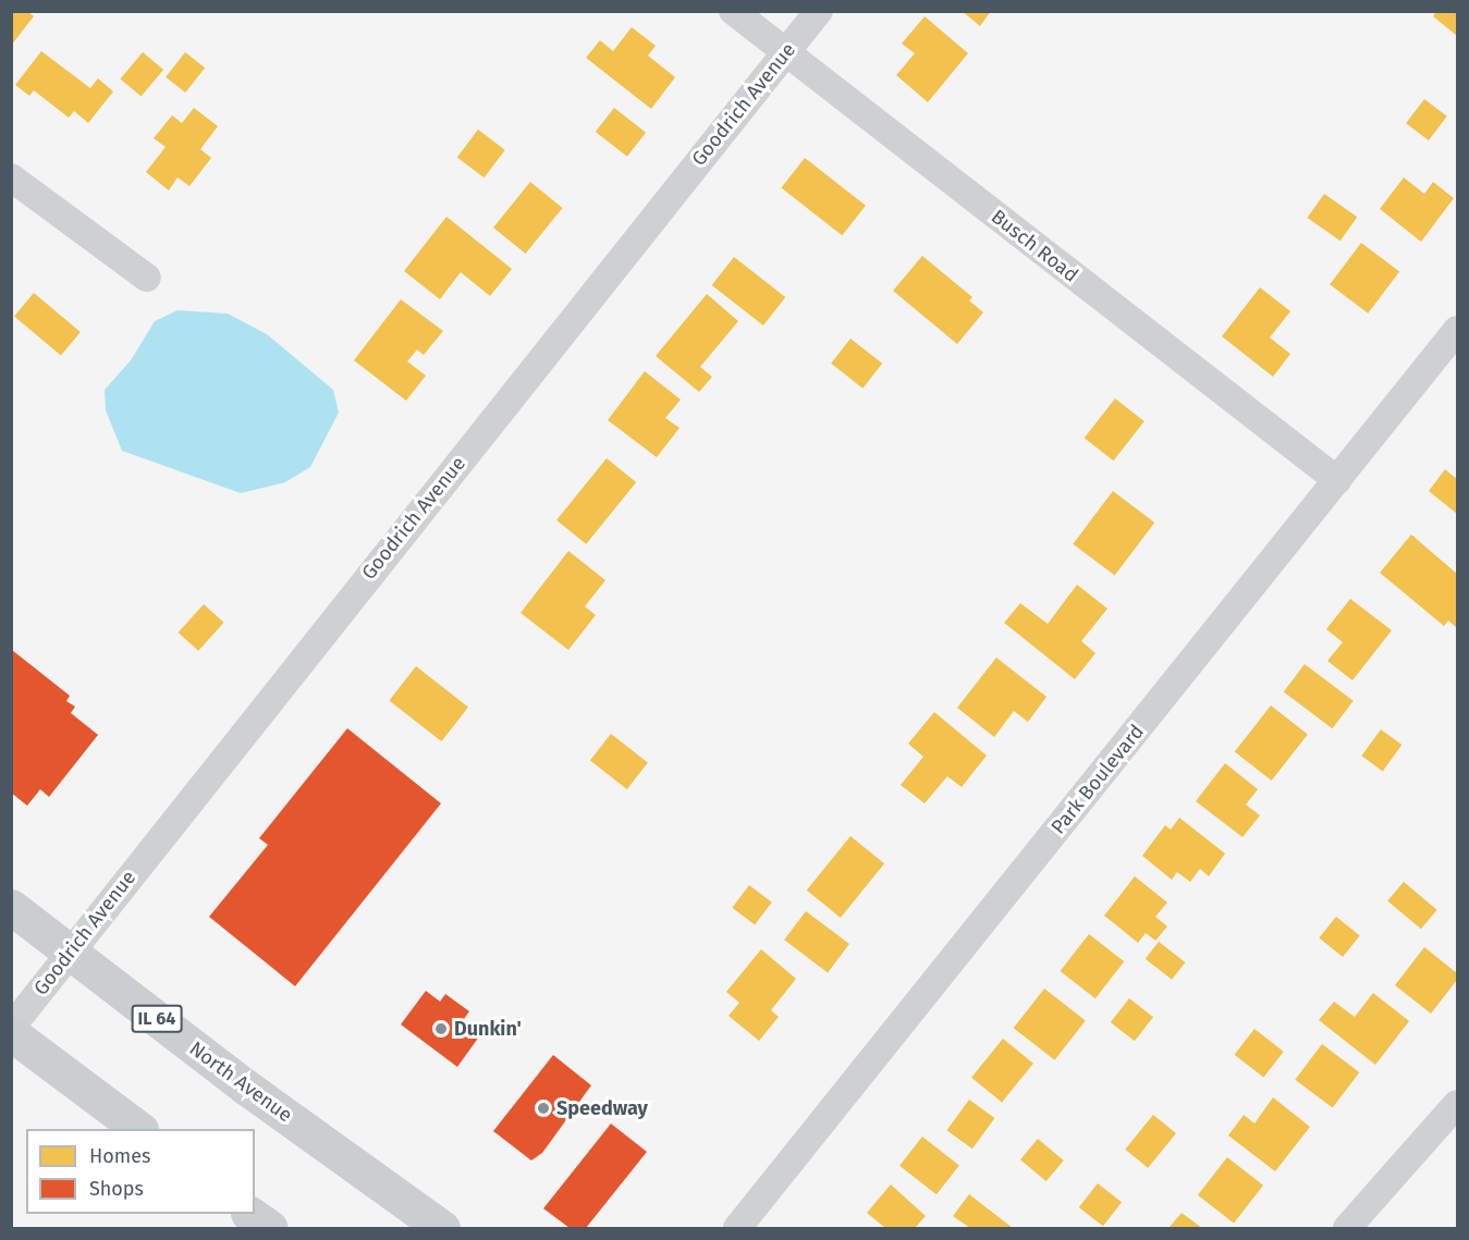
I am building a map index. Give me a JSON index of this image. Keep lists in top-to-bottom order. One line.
{"streets":{"main road":["IL 64","North Avenue"],"street":["Goodrich Avenue","Busch Road","Park Boulevard"]},"crossings":[["Goodrich Avenue","Busch Road"],["Goodrich Avenue","North Avenue"],["Busch Road","Park Boulevard"]],"places":["Dunkin'","Speedway"],"legend":["Homes","Shops"]}
